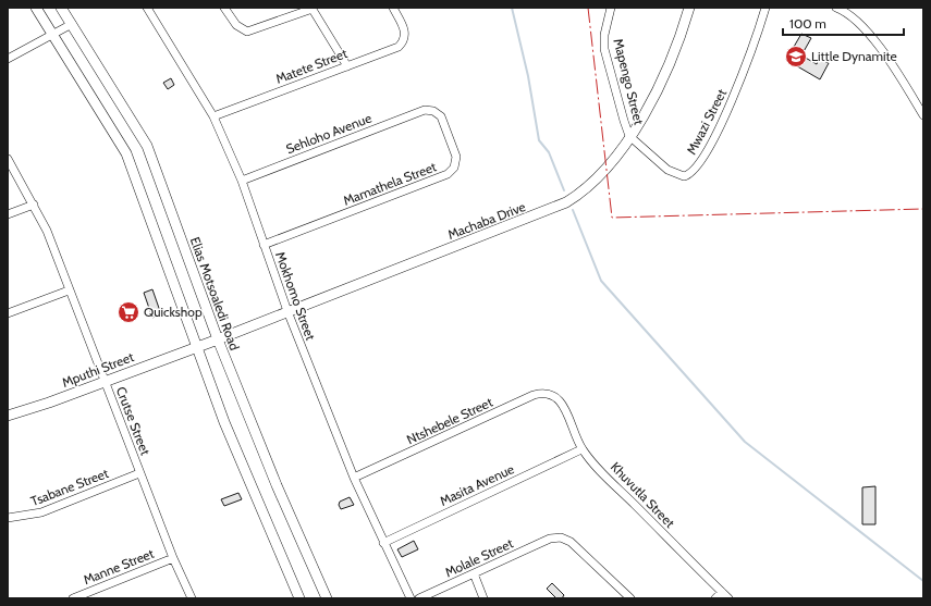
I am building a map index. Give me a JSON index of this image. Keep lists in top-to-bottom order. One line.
{"streets":{"main road":["Machaba Drive","Elias Motsoaledi Road","Mputhi Street"],"street":["Matete Street","Mapengo Street","Mwazi Street","Sehloho Avenue","Mamathela Street","Mokhomo Street","Crutse Street","Ntshebele Street","Masita Avenue","Tsabane Street","Khuvutla Street","Molale Street","Manne Street"]},"crossings":[["Matete Street","Mokhomo Street"],["Mapengo Street","Mwazi Street"],["Mapengo Street","Machaba Drive"],["Mwazi Street","Machaba Drive"],["Sehloho Avenue","Mamathela Street"],["Sehloho Avenue","Mokhomo Street"],["Mamathela Street","Mokhomo Street"],["Machaba Drive","Elias Motsoaledi Road"],["Machaba Drive","Mokhomo Street"],["Machaba Drive","Mputhi Street"],["Mokhomo Street","Ntshebele Street"],["Mokhomo Street","Masita Avenue"],["Mputhi Street","Crutse Street"],["Crutse Street","Tsabane Street"],["Crutse Street","Manne Street"],["Ntshebele Street","Khuvutla Street"],["Masita Avenue","Khuvutla Street"]],"places":{"school or university":["Little Dynamite"],"supermarket":["Quickshop"]},"scale_bar":"100 m"}
